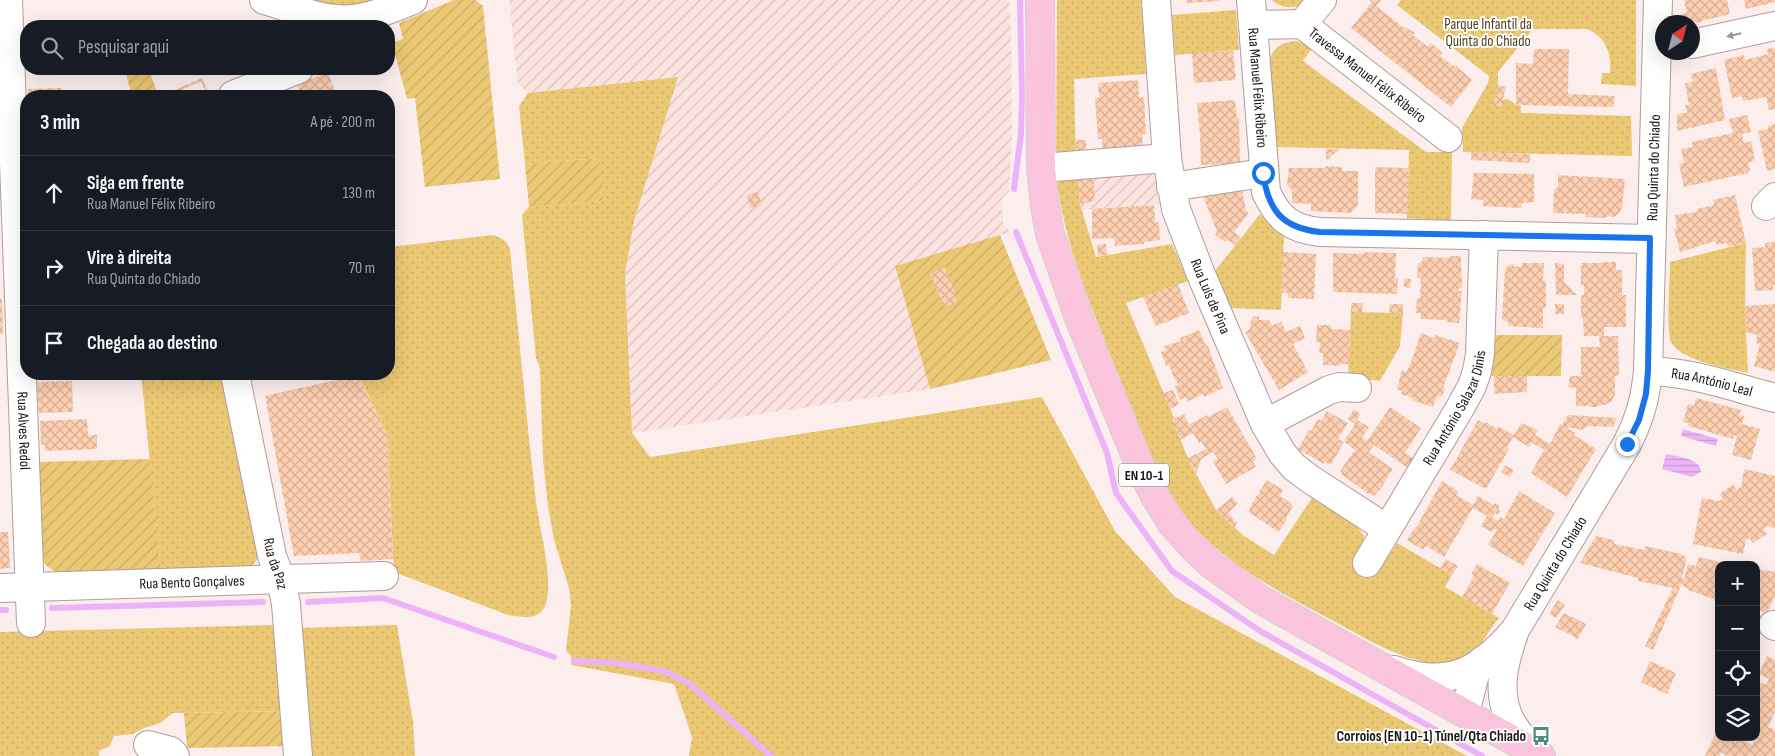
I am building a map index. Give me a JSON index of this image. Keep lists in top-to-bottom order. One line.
{"streets":{"main road":["EN 10-1"],"street":["Travessa Manuel Félix Ribeiro","Rua Manuel Félix Ribeiro","Rua Quinta do Chiado","Rua Luís de Pina","Rua António Leal","Rua António Salazar Dinis","Rua Alves Redol","Rua da Paz","Rua Bento Gonçalves"]},"crossings":[["Travessa Manuel Félix Ribeiro","Rua Manuel Félix Ribeiro"],["Rua Manuel Félix Ribeiro","Rua Quinta do Chiado"],["Rua Manuel Félix Ribeiro","Rua António Salazar Dinis"],["Rua Quinta do Chiado","Rua António Leal"],["Rua Quinta do Chiado","EN 10-1"],["Rua Luís de Pina","Rua António Salazar Dinis"],["Rua Alves Redol","Rua Bento Gonçalves"],["Rua da Paz","Rua Bento Gonçalves"]],"parks":["Parque Infantil da Quinta do Chiado"],"places":{"bus stop":["Corroios (EN 10-1) Túnel/Qta Chiado"]},"north":"top right","page":{"search":"Pesquisar aqui","heading":["3 min","A pé · 200 m"],"list":[["Siga em frente","Rua Manuel Félix Ribeiro","130 m"],["Vire à direita","Rua Quinta do Chiado","70 m"],"Chegada ao destino"],"map_buttons":["+","−"]}}
